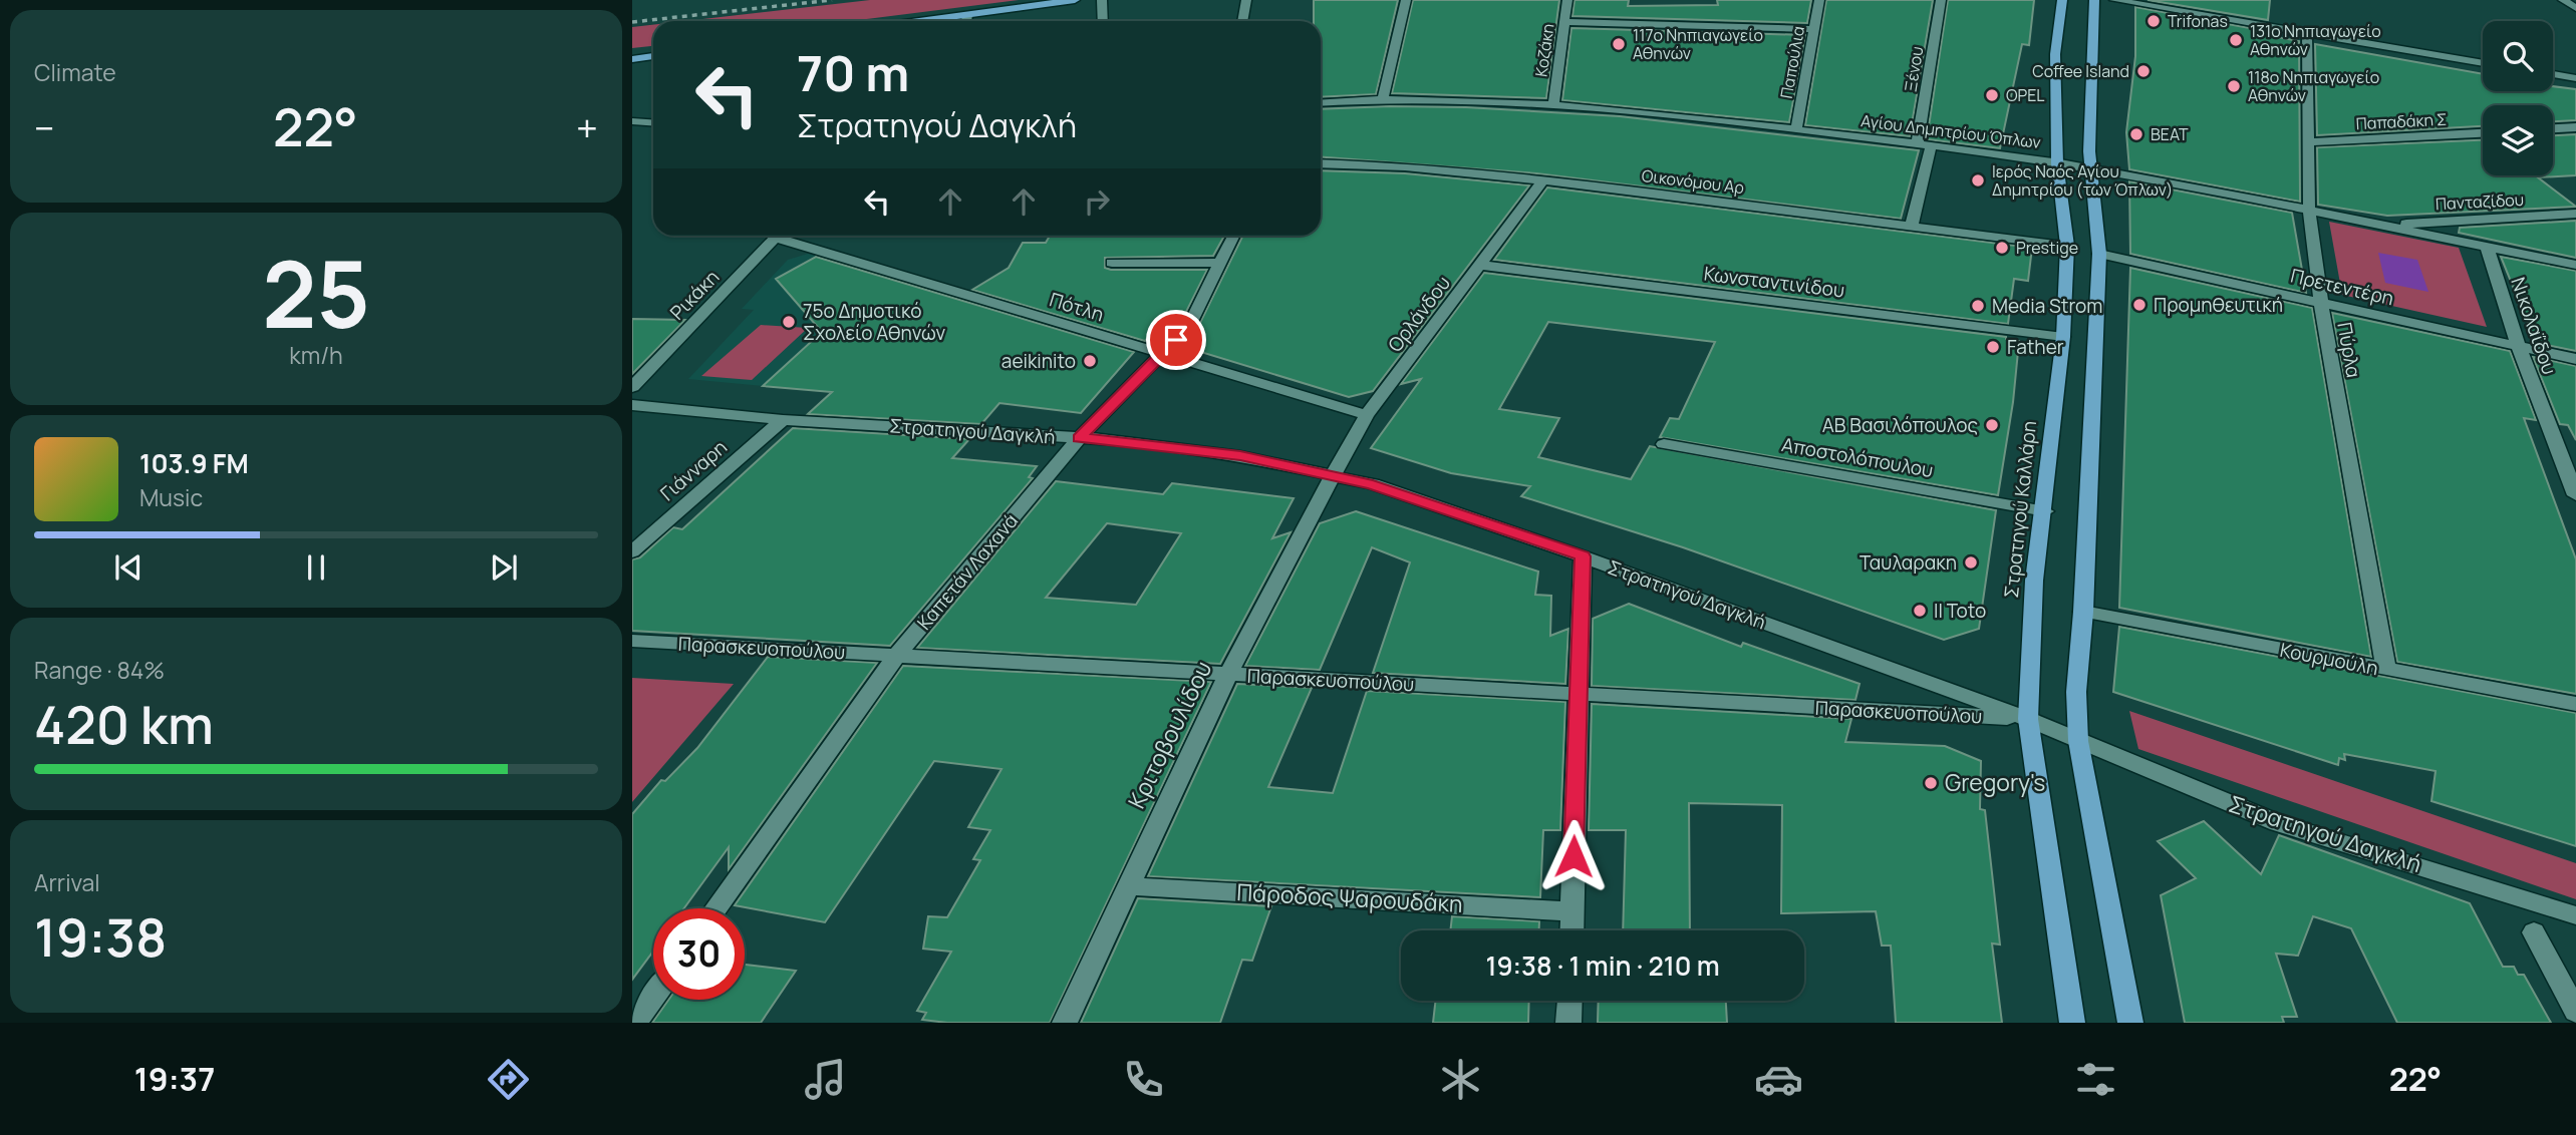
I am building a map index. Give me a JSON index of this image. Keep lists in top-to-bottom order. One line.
{"streets":{"main road":["Στρατηγού Καλλάρη"],"street":["Κοζάκη","Παπούλια","Ξένου","Παπαδάκη Σ","Αγίου Δημητρίου Όπλων","Οικονόμου Αρ","Πανταζίδου","Κωνσταντινίδου","Πρετεντέρη","Ρικάκη","Πότλη","Ορλάνδου","Νικολαΐδου","Πύρλα","Στρατηγού Δαγκλή","Αποστολόπουλου","Γιάνναρη","Καπετάν Λαχανά","Παρασκευοπούλου","Κουρμούλη","Κριτοβουλίδου","Πάροδος Ψαρουδάκη"]},"crossings":[["Κοζάκη","Αγίου Δημητρίου Όπλων"],["Παπούλια","Αγίου Δημητρίου Όπλων"],["Ξένου","Αγίου Δημητρίου Όπλων"],["Παπαδάκη Σ","Πύρλα"],["Αγίου Δημητρίου Όπλων","Πανταζίδου"],["Αγίου Δημητρίου Όπλων","Νικολαΐδου"],["Αγίου Δημητρίου Όπλων","Πύρλα"],["Αγίου Δημητρίου Όπλων","Στρατηγού Καλλάρη"],["Οικονόμου Αρ","Ορλάνδου"],["Οικονόμου Αρ","Στρατηγού Καλλάρη"],["Κωνσταντινίδου","Ορλάνδου"],["Κωνσταντινίδου","Στρατηγού Καλλάρη"],["Πρετεντέρη","Νικολαΐδου"],["Πρετεντέρη","Πύρλα"],["Πότλη","Ορλάνδου"],["Πότλη","Καπετάν Λαχανά"],["Ορλάνδου","Στρατηγού Δαγκλή"],["Ορλάνδου","Κριτοβουλίδου"],["Πύρλα","Κουρμούλη"],["Στρατηγού Δαγκλή","Γιάνναρη"],["Στρατηγού Δαγκλή","Στρατηγού Καλλάρη"],["Στρατηγού Δαγκλή","Καπετάν Λαχανά"],["Στρατηγού Δαγκλή","Παρασκευοπούλου"],["Στρατηγού Δαγκλή","Κριτοβουλίδου"],["Αποστολόπουλου","Στρατηγού Καλλάρη"],["Στρατηγού Καλλάρη","Παρασκευοπούλου"],["Καπετάν Λαχανά","Παρασκευοπούλου"],["Παρασκευοπούλου","Κριτοβουλίδου"],["Κριτοβουλίδου","Πάροδος Ψαρουδάκη"]],"places":["Trifonas","131ο Νηπιαγωγείο Αθηνών","117ο Νηπιαγωγείο Αθηνών","Coffee Island","118ο Νηπιαγωγείο Αθηνών","OPEL","ΒΕΑΤ","Ιερός Ναός Αγίου Δημητρίου (των Όπλων)","Prestige","Προμηθευτική","Media Strom","75ο Δημοτικό Σχολείο Αθηνών","Father","aeikinito","AB Βασιλόπουλος","Ταυλαρακη","Il Toto","Gregory's"],"page":{"tile":["Climate",["25","km/h"],["Range · 84%","420 km"],["Arrival","19:38"]],"turn":["70 m","Στρατηγού Δαγκλή"],"heat":["−","22°","+"],"song":["103.9 FM","Music"],"limit":"30","trip":"19:38 · 1 min · 210 m","tabs":["19:37","22°"]}}
